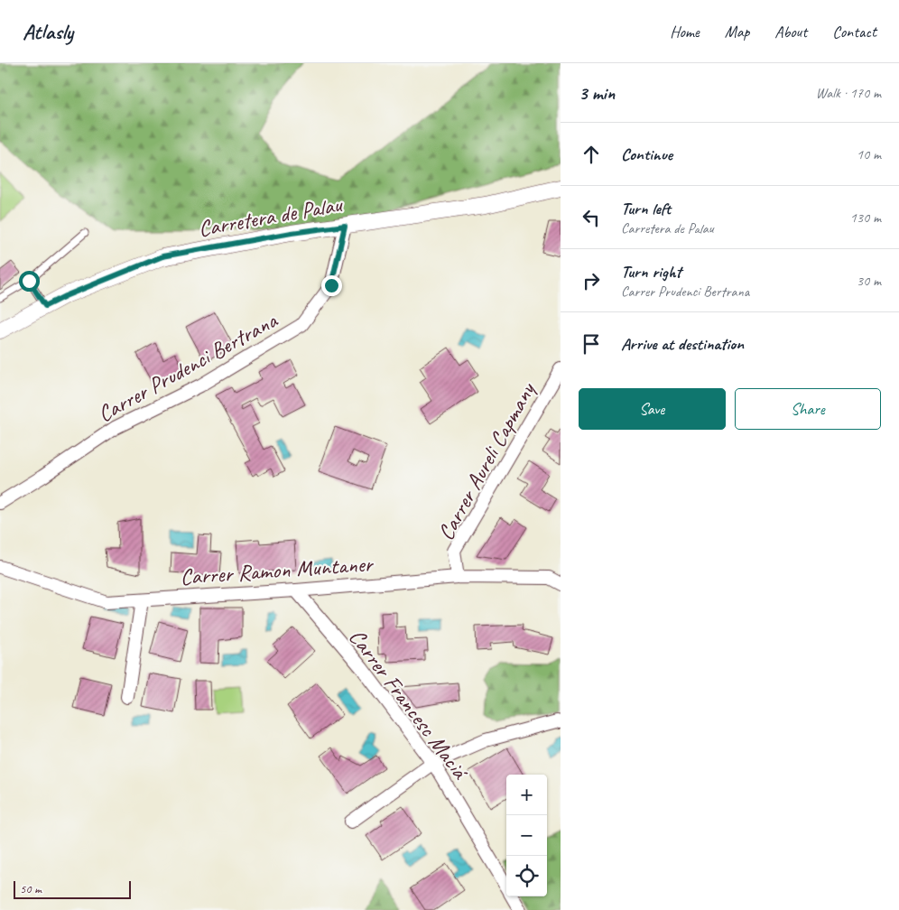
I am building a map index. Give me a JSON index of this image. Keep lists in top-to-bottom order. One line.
{"streets":{"street":["Carretera de Palau","Carrer Prudenci Bertrana","Carrer Aureli Capmany","Carrer Ramon Muntaner","Carrer Francesc Maciá"]},"crossings":[["Carretera de Palau","Carrer Prudenci Bertrana"],["Carrer Aureli Capmany","Carrer Ramon Muntaner"],["Carrer Ramon Muntaner","Carrer Francesc Maciá"]],"scale_bar":"50 m","page":{"header":"Atlasly","nav":["Home","Map","About","Contact"],"heading":["3 min","Walk · 170 m"],"list":[["Continue","10 m"],["Turn left","Carretera de Palau","130 m"],["Turn right","Carrer Prudenci Bertrana","30 m"],"Arrive at destination"],"buttons":["Save","Share"],"map_buttons":["+","−"],"scale":"50 m"}}
